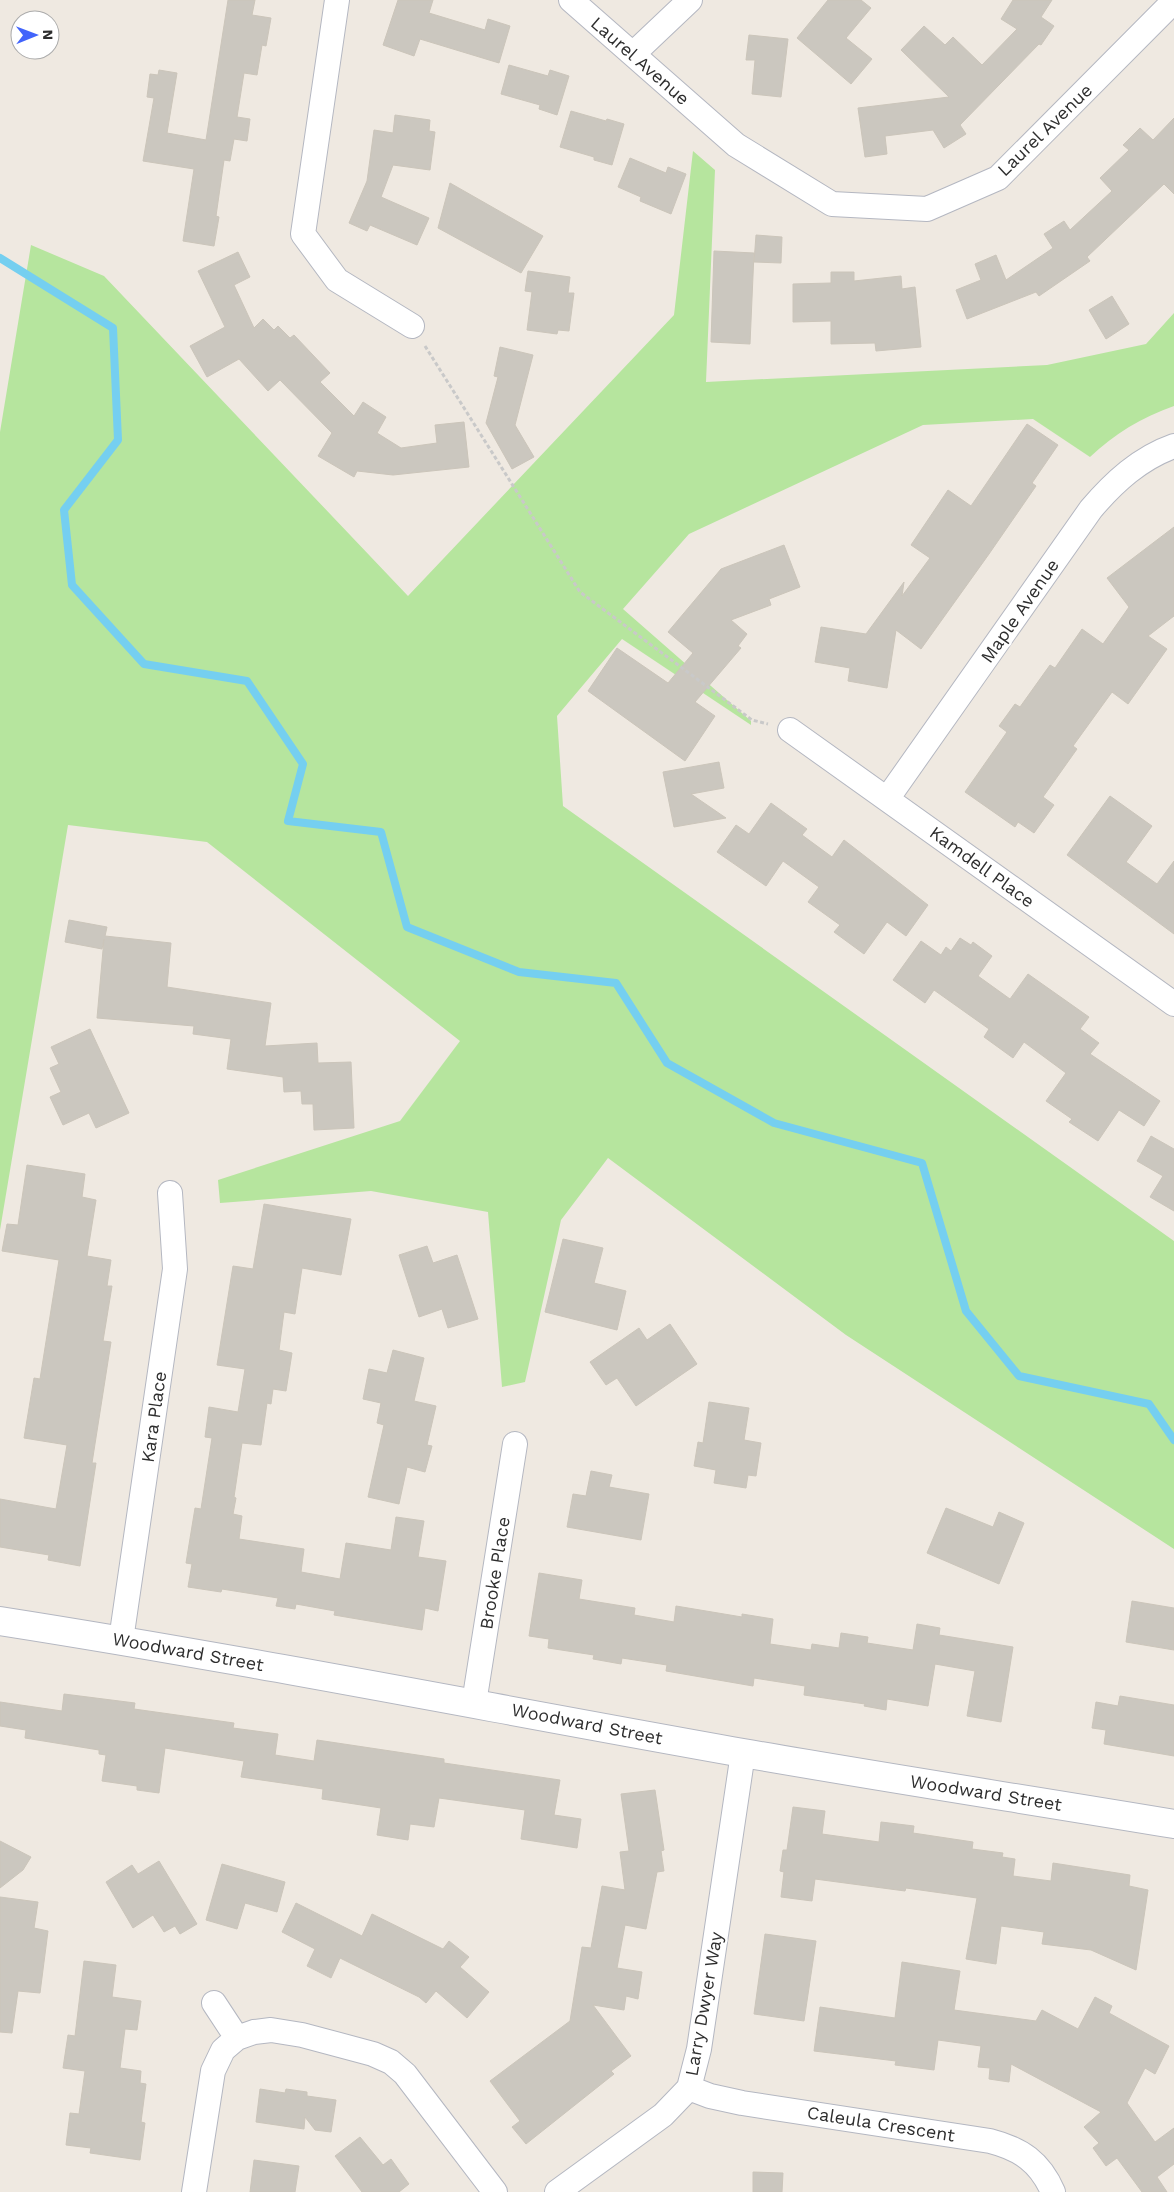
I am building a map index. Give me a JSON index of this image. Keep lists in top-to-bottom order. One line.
{"streets":{"street":["Laurel Avenue","Maple Avenue","Kamdell Place","Kara Place","Brooke Place","Woodward Street","Larry Dwyer Way","Caleula Crescent"]},"crossings":[["Maple Avenue","Kamdell Place"],["Kara Place","Woodward Street"],["Brooke Place","Woodward Street"],["Woodward Street","Larry Dwyer Way"],["Larry Dwyer Way","Caleula Crescent"]],"north":"right"}
